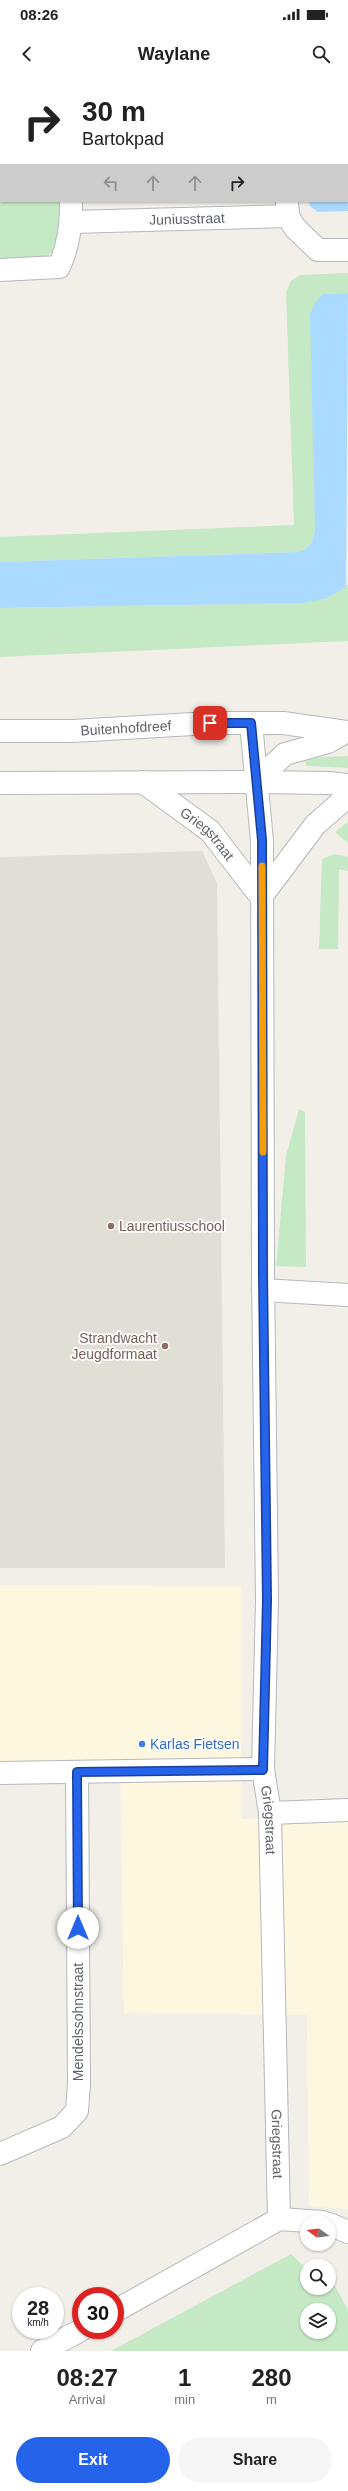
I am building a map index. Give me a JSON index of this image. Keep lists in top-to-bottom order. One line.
{"streets":{"street":["Juniusstraat","Buitenhofdreef","Griegstraat","Mendelssohnstraat"]},"crossings":[["Buitenhofdreef","Griegstraat"]],"places":["Laurentiusschool","Strandwacht Jeugdformaat","Karlas Fietsen"],"north":"left","page":{"status":"08:26","header":"Waylane","turn":["30 m","Bartokpad"],"speed":"28 km/h","limit":"30","eta":["08:27","Arrival","1","min","280","m"],"buttons":["Exit","Share"]}}
